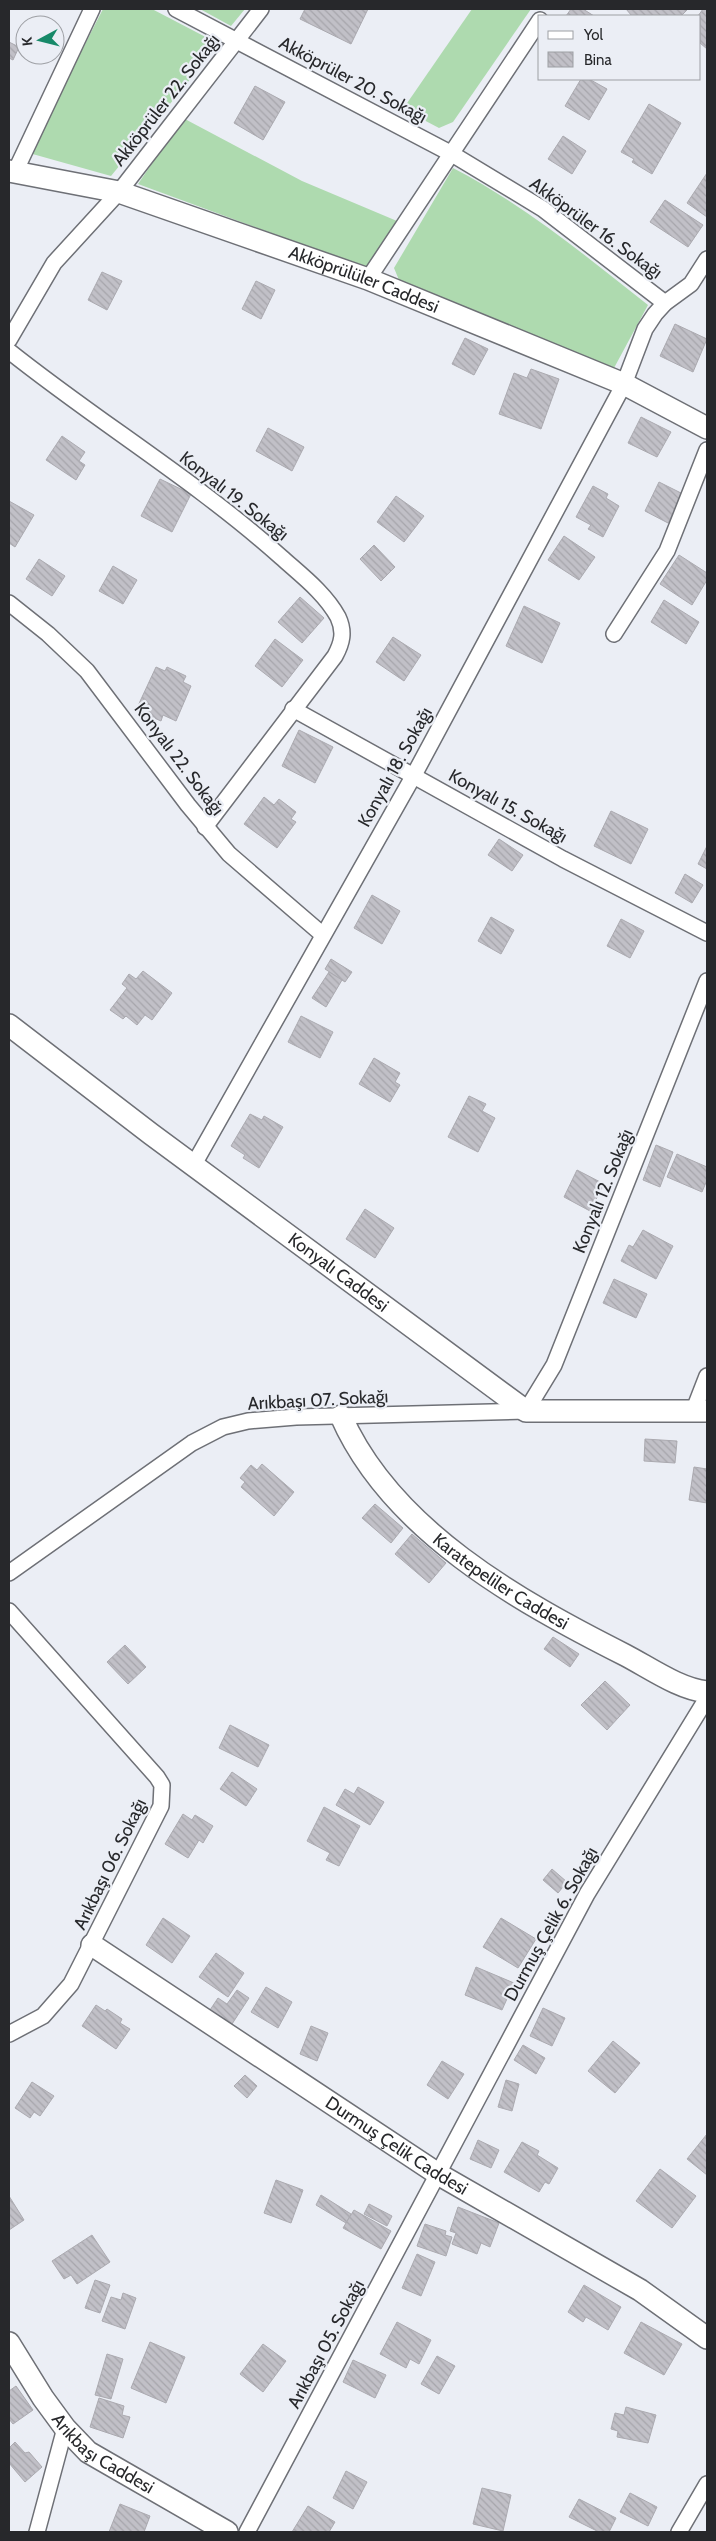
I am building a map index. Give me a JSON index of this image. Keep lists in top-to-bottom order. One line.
{"streets":{"street":["Akköprüler 20. Sokağı","Akköprüler 22. Sokağı","Akköprüler 16. Sokağı","Akköprülüler Caddesi","Konyalı 19. Sokağı","Konyalı 22. Sokağı","Konyalı 18. Sokağı","Konyalı 15. Sokağı","Konyalı 12. Sokağı","Konyalı Caddesi","Arıkbaşı 07. Sokağı","Karatepeliler Caddesi","Arıkbaşı 06. Sokağı","Durmuş Çelik 6. Sokağı","Durmuş Çelik Caddesi","Arıkbaşı 05. Sokağı","Arıkbaşı Caddesi"]},"crossings":[["Akköprüler 20. Sokağı","Akköprüler 22. Sokağı"],["Akköprüler 20. Sokağı","Akköprüler 16. Sokağı"],["Akköprüler 22. Sokağı","Akköprülüler Caddesi"],["Akköprüler 16. Sokağı","Konyalı 18. Sokağı"],["Akköprülüler Caddesi","Konyalı 18. Sokağı"],["Konyalı 19. Sokağı","Konyalı 22. Sokağı"],["Konyalı 19. Sokağı","Konyalı 15. Sokağı"],["Konyalı 22. Sokağı","Konyalı 18. Sokağı"],["Konyalı 18. Sokağı","Konyalı 15. Sokağı"],["Konyalı 18. Sokağı","Konyalı Caddesi"],["Konyalı 12. Sokağı","Konyalı Caddesi"],["Konyalı 12. Sokağı","Arıkbaşı 07. Sokağı"],["Konyalı Caddesi","Arıkbaşı 07. Sokağı"],["Arıkbaşı 07. Sokağı","Karatepeliler Caddesi"],["Arıkbaşı 06. Sokağı","Durmuş Çelik Caddesi"],["Durmuş Çelik 6. Sokağı","Durmuş Çelik Caddesi"],["Durmuş Çelik 6. Sokağı","Arıkbaşı 05. Sokağı"],["Durmuş Çelik Caddesi","Arıkbaşı 05. Sokağı"]],"legend":["Yol","Bina"],"north":"left"}
